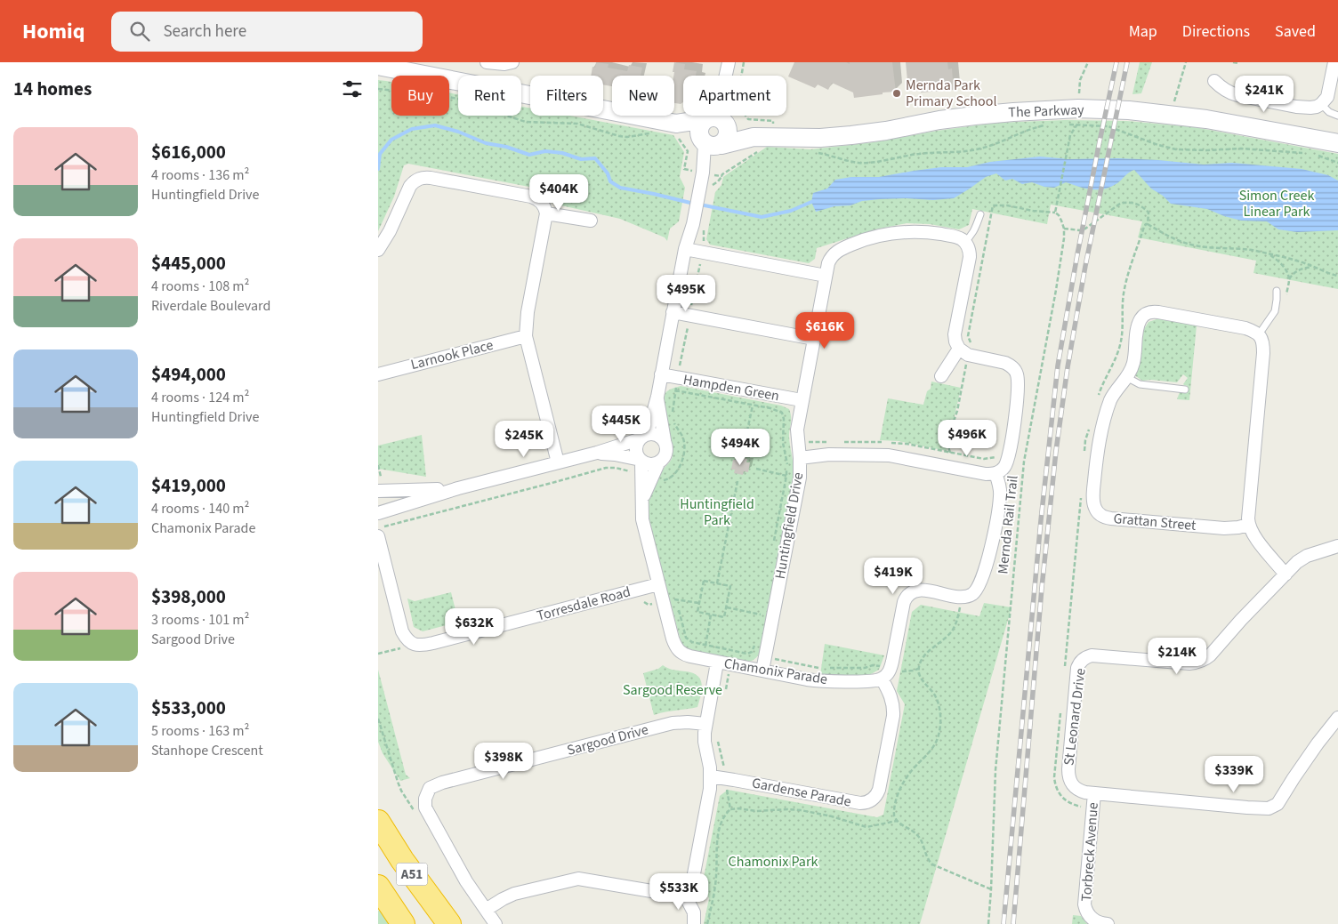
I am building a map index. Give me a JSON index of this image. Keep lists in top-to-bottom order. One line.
{"streets":{"highway":["A51"],"street":["The Parkway","Larnook Place","Hampden Green","Grattan Street","Huntingfield Drive","Torresdale Road","Chamonix Parade","St Leonard Drive","Sargood Drive","Gardense Parade","Torbreck Avenue"],"path":["Mernda Rail Trail"]},"crossings":[["Hampden Green","Huntingfield Drive"],["Huntingfield Drive","Chamonix Parade"],["Torresdale Road","Chamonix Parade"],["Chamonix Parade","Gardense Parade"],["St Leonard Drive","Torbreck Avenue"]],"parks":["Simon Creek Linear Park","Huntingfield Park","Sargood Reserve","Chamonix Park"],"places":["Mernda Park Primary School"],"page":{"header":"Homiq","search":"Search here","nav":["Map","Directions","Saved"],"heading":"14 homes","price":["$241K","$404K","$495K","$616K","$445K","$496K","$245K","$494K","$419K","$632K","$214K","$398K","$339K","$533K"],"chip":["Buy","Rent","Filters","New","Apartment"],"list":[{"name":"$616,000","note":"4 rooms · 136 m² · Huntingfield Drive"},{"name":"$445,000","note":"4 rooms · 108 m² · Riverdale Boulevard"},{"name":"$494,000","note":"4 rooms · 124 m² · Huntingfield Drive"},{"name":"$419,000","note":"4 rooms · 140 m² · Chamonix Parade"},{"name":"$398,000","note":"3 rooms · 101 m² · Sargood Drive"},{"name":"$533,000","note":"5 rooms · 163 m² · Stanhope Crescent"}]}}
